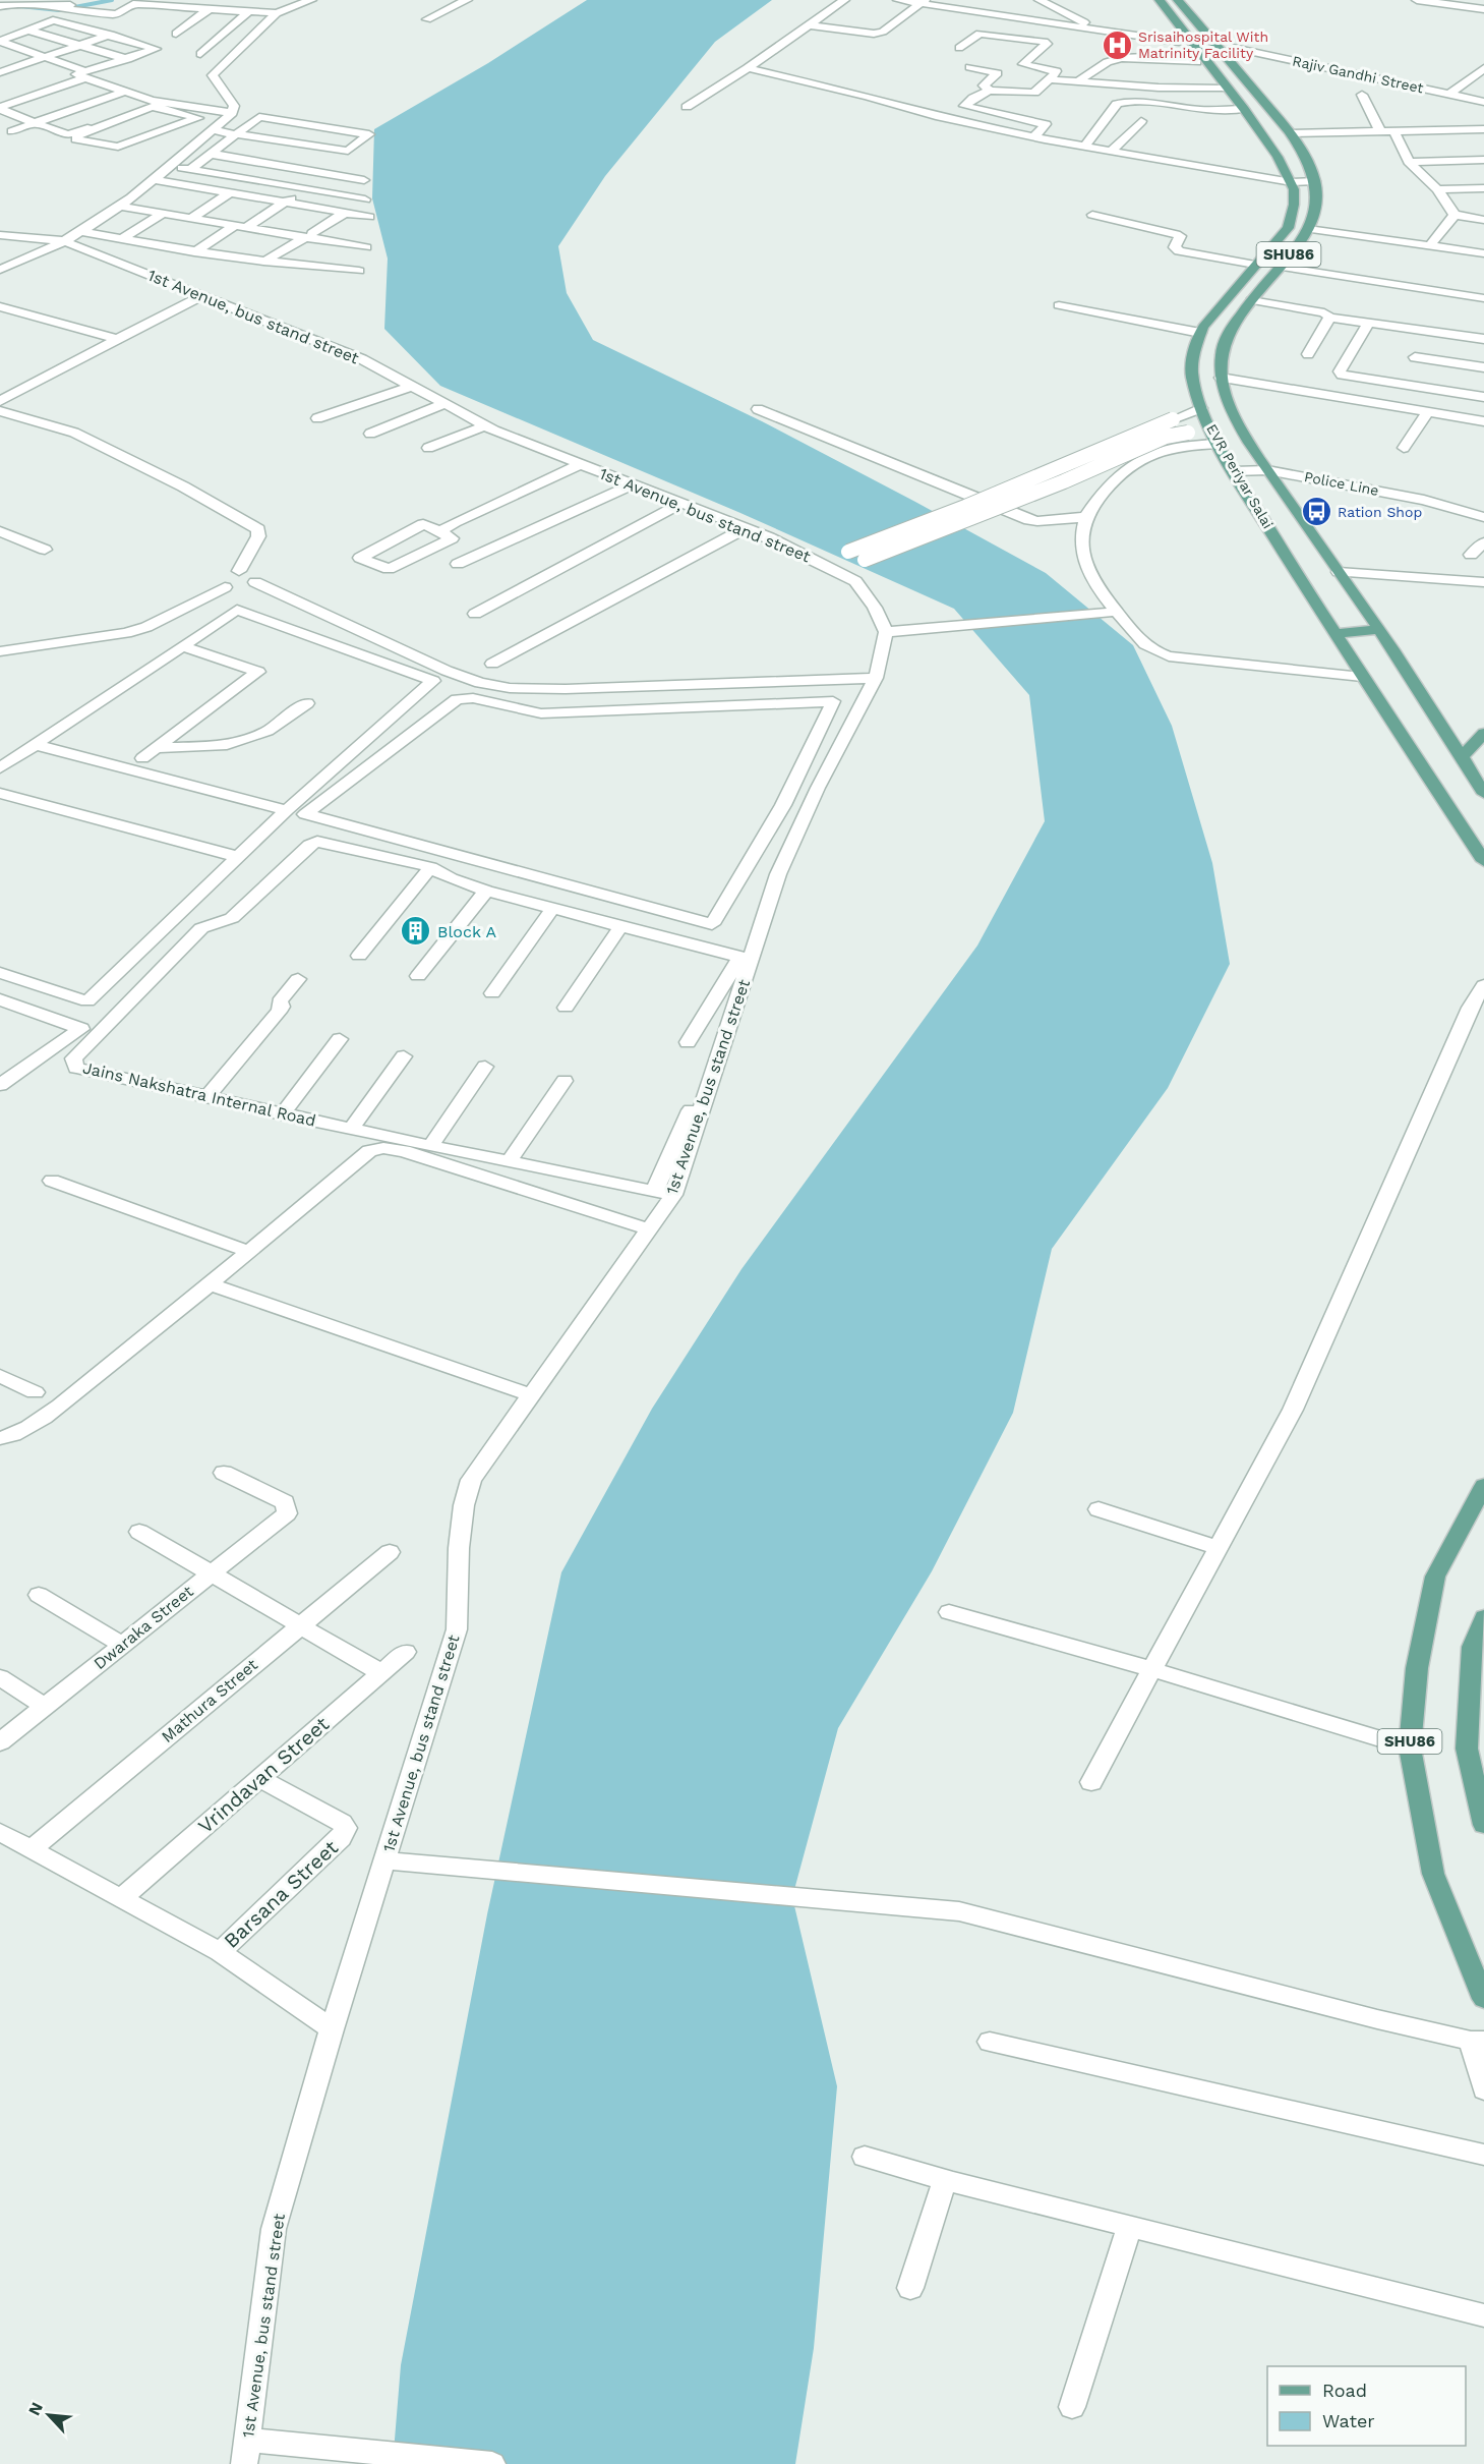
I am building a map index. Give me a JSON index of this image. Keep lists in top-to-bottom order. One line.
{"streets":{"main road":["SHU86","EVR Periyar Salai"],"street":["Rajiv Gandhi Street","1st Avenue, bus stand street","Police Line","Jains Nakshatra Internal Road","Dwaraka Street","Mathura Street","Vrindavan Street","Barsana Street"]},"crossings":[["1st Avenue, bus stand street","Jains Nakshatra Internal Road"],["EVR Periyar Salai","Police Line"],["Vrindavan Street","Barsana Street"]],"places":{"hospital":["Srisaihospital With Matrinity Facility"],"bus stop":["Ration Shop"],"building":["Block A"]},"legend":["Road","Water"],"north":"top left"}
